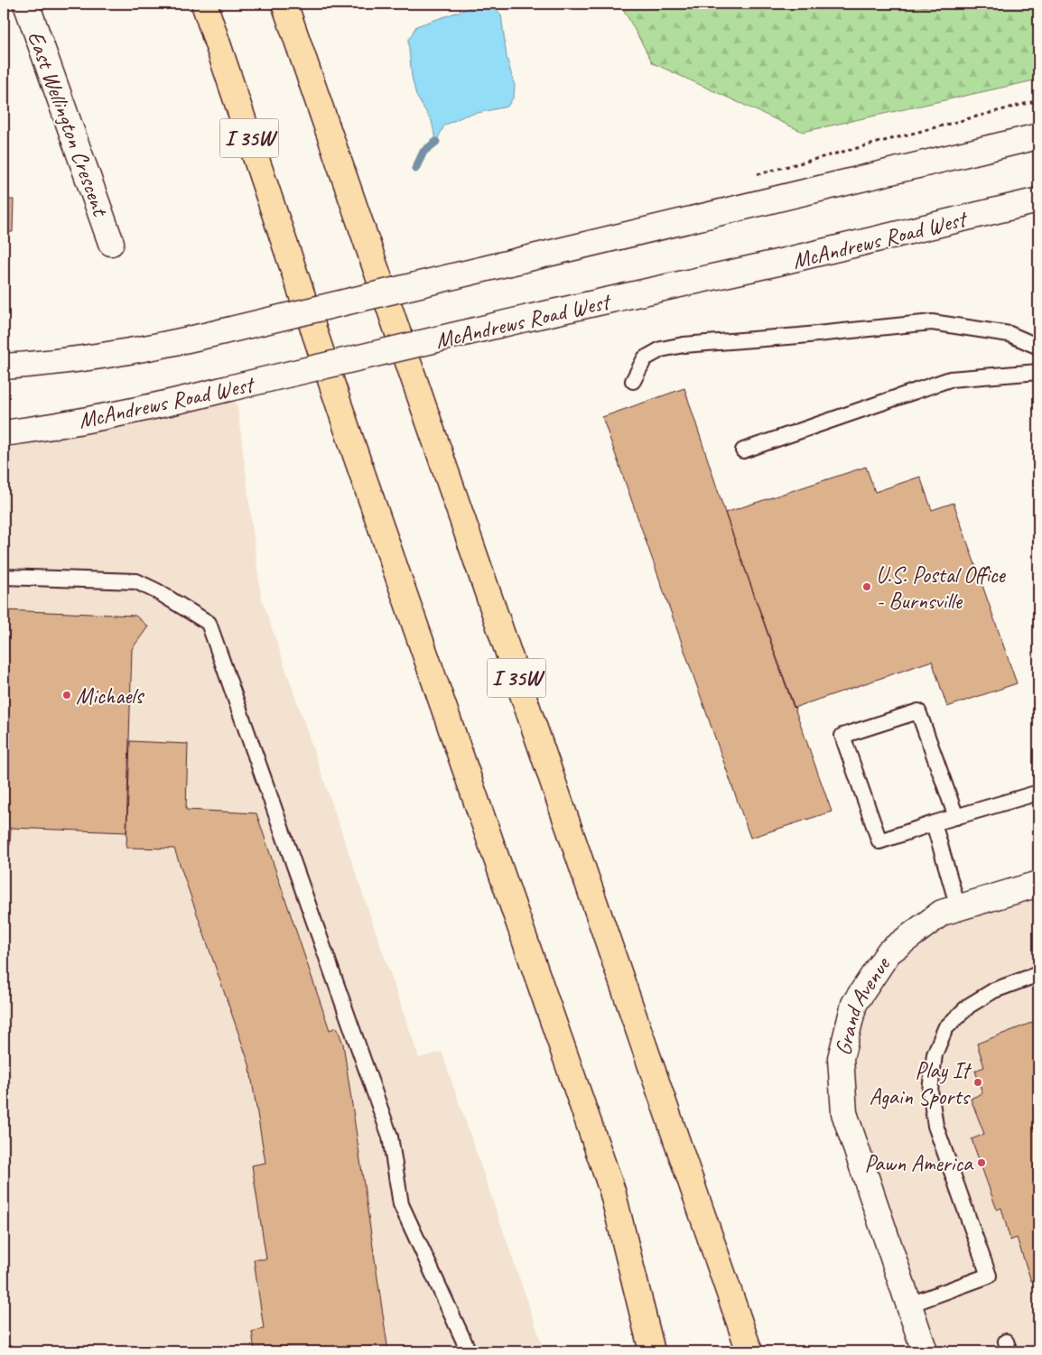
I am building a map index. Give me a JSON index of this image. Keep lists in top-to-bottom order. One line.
{"streets":{"highway":["I 35W"],"main road":["East Wellington Crescent","McAndrews Road West","Grand Avenue"]},"places":["U.S. Postal Office - Burnsville","Michaels","Play It Again Sports","Pawn America"]}
